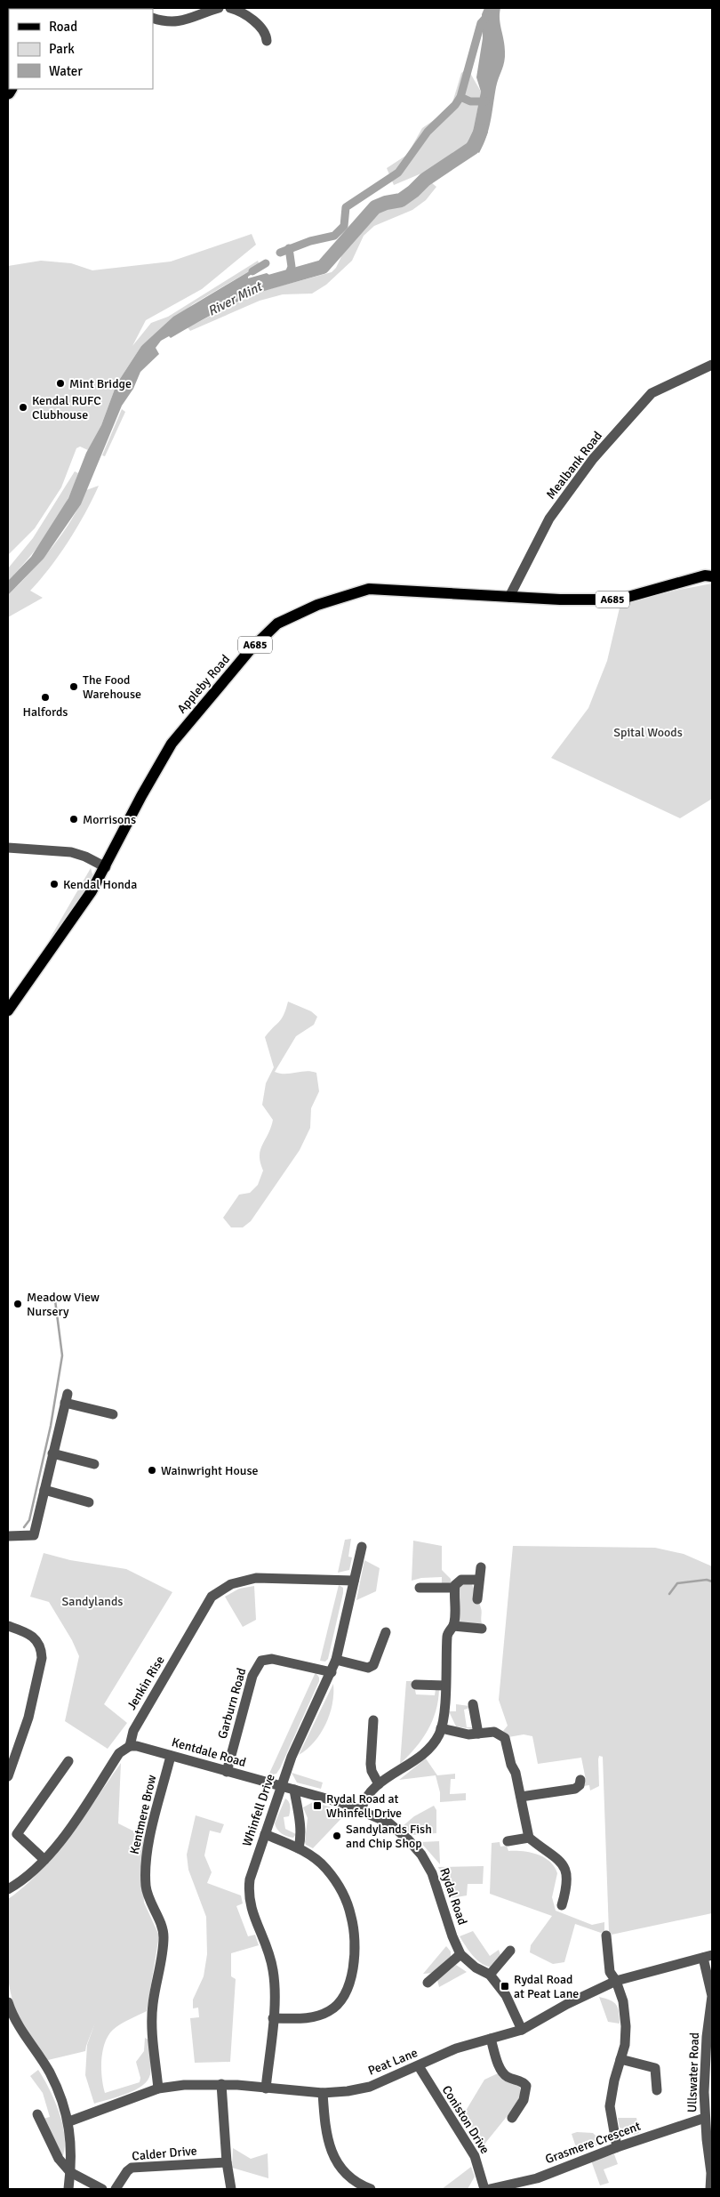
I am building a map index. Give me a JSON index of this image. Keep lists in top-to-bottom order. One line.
{"streets":{"main road":["A685","Appleby Road"],"street":["Mealbank Road","Jenkin Rise","Garburn Road","Kentdale Road","Whinfell Drive","Kentmere Brow","Rydal Road","Peat Lane","Ullswater Road","Coniston Drive","Grasmere Crescent","Calder Drive"]},"crossings":[["Mealbank Road","Appleby Road"],["Jenkin Rise","Kentdale Road"],["Jenkin Rise","Whinfell Drive"],["Garburn Road","Kentdale Road"],["Garburn Road","Whinfell Drive"],["Kentdale Road","Whinfell Drive"],["Kentdale Road","Kentmere Brow"],["Kentdale Road","Rydal Road"],["Whinfell Drive","Rydal Road"],["Whinfell Drive","Peat Lane"],["Kentmere Brow","Peat Lane"],["Rydal Road","Peat Lane"],["Peat Lane","Ullswater Road"],["Peat Lane","Coniston Drive"],["Ullswater Road","Grasmere Crescent"]],"water":["River Mint"],"parks":["Spital Woods","Sandylands"],"places":{"other":["Mint Bridge","Kendal RUFC Clubhouse","The Food Warehouse","Halfords","Morrisons","Kendal Honda","Meadow View Nursery","Wainwright House","Sandylands Fish and Chip Shop"],"transit":["Rydal Road at Whinfell Drive","Rydal Road at Peat Lane"]},"legend":["Road","Park","Water"]}
